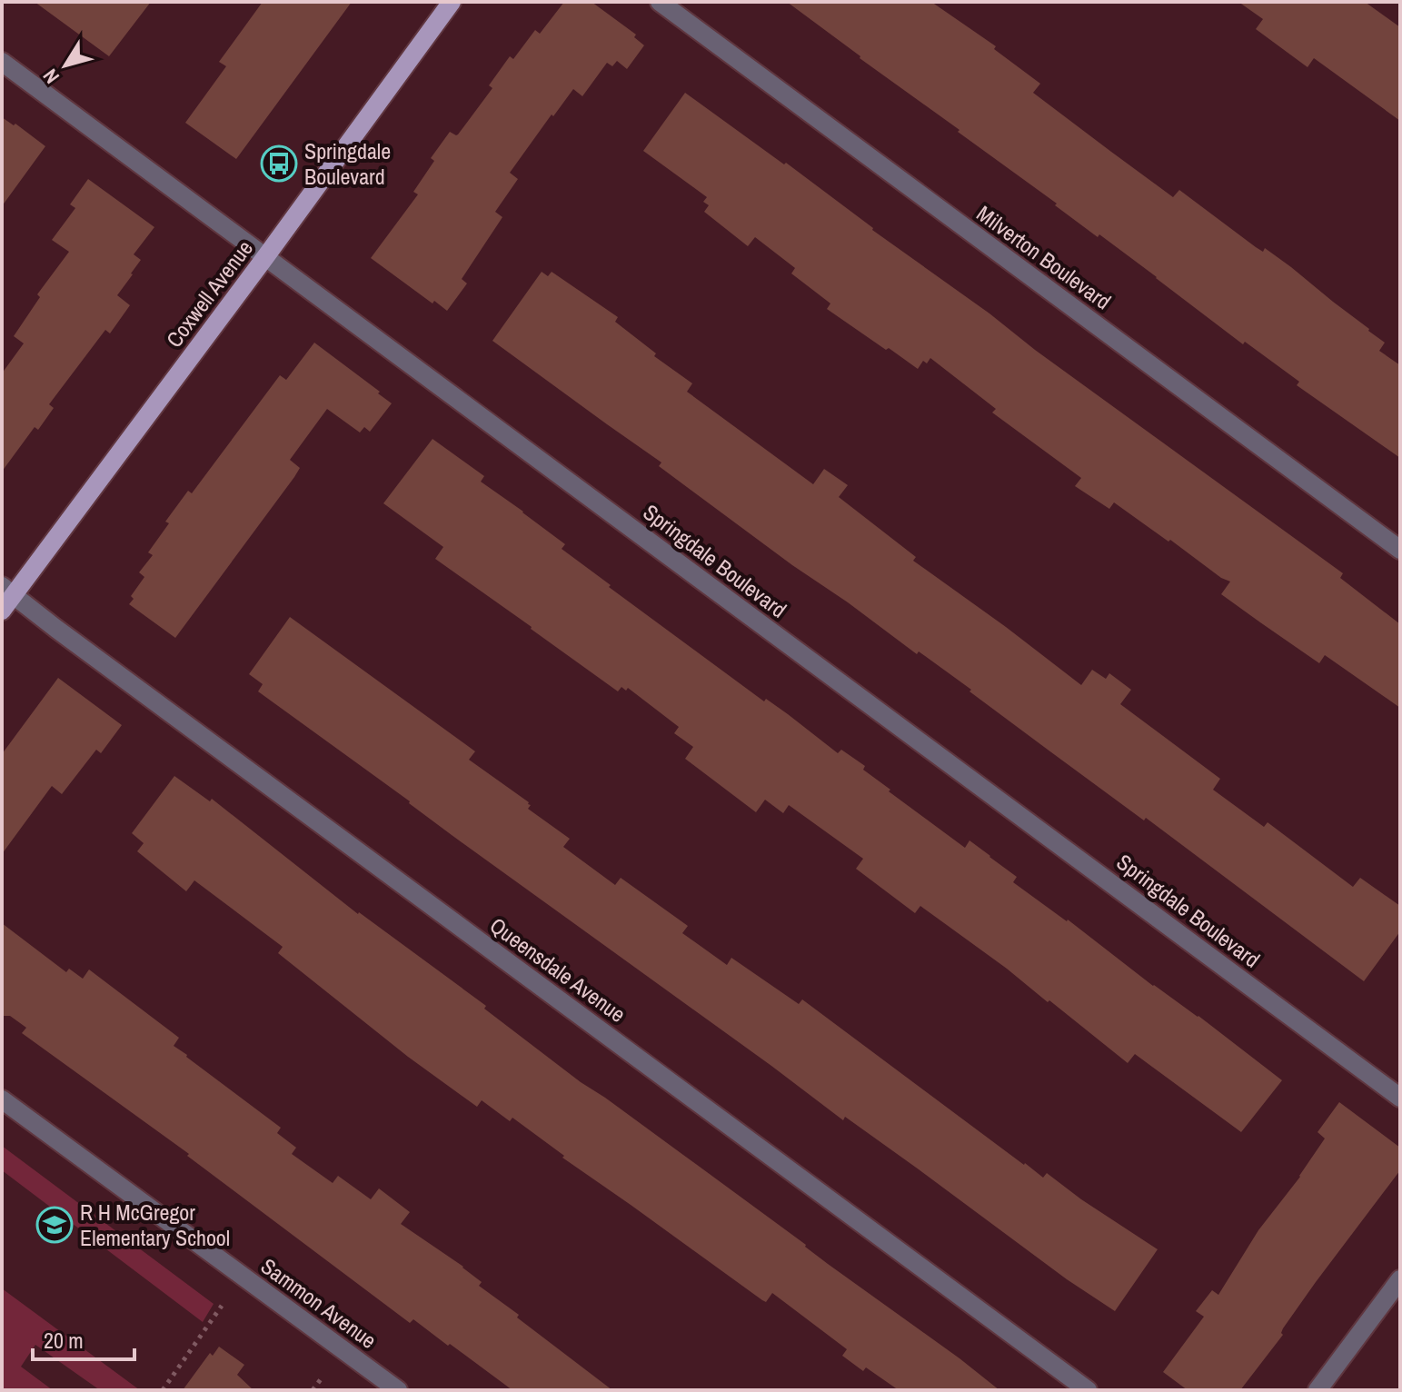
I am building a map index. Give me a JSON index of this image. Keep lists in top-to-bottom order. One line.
{"streets":{"main road":["Coxwell Avenue"],"street":["Milverton Boulevard","Springdale Boulevard","Queensdale Avenue","Sammon Avenue"]},"crossings":[["Coxwell Avenue","Springdale Boulevard"],["Coxwell Avenue","Queensdale Avenue"]],"places":{"bus stop":["Springdale Boulevard"],"school or university":["R H McGregor Elementary School"]},"scale_bar":"20 m","north":"bottom left"}
